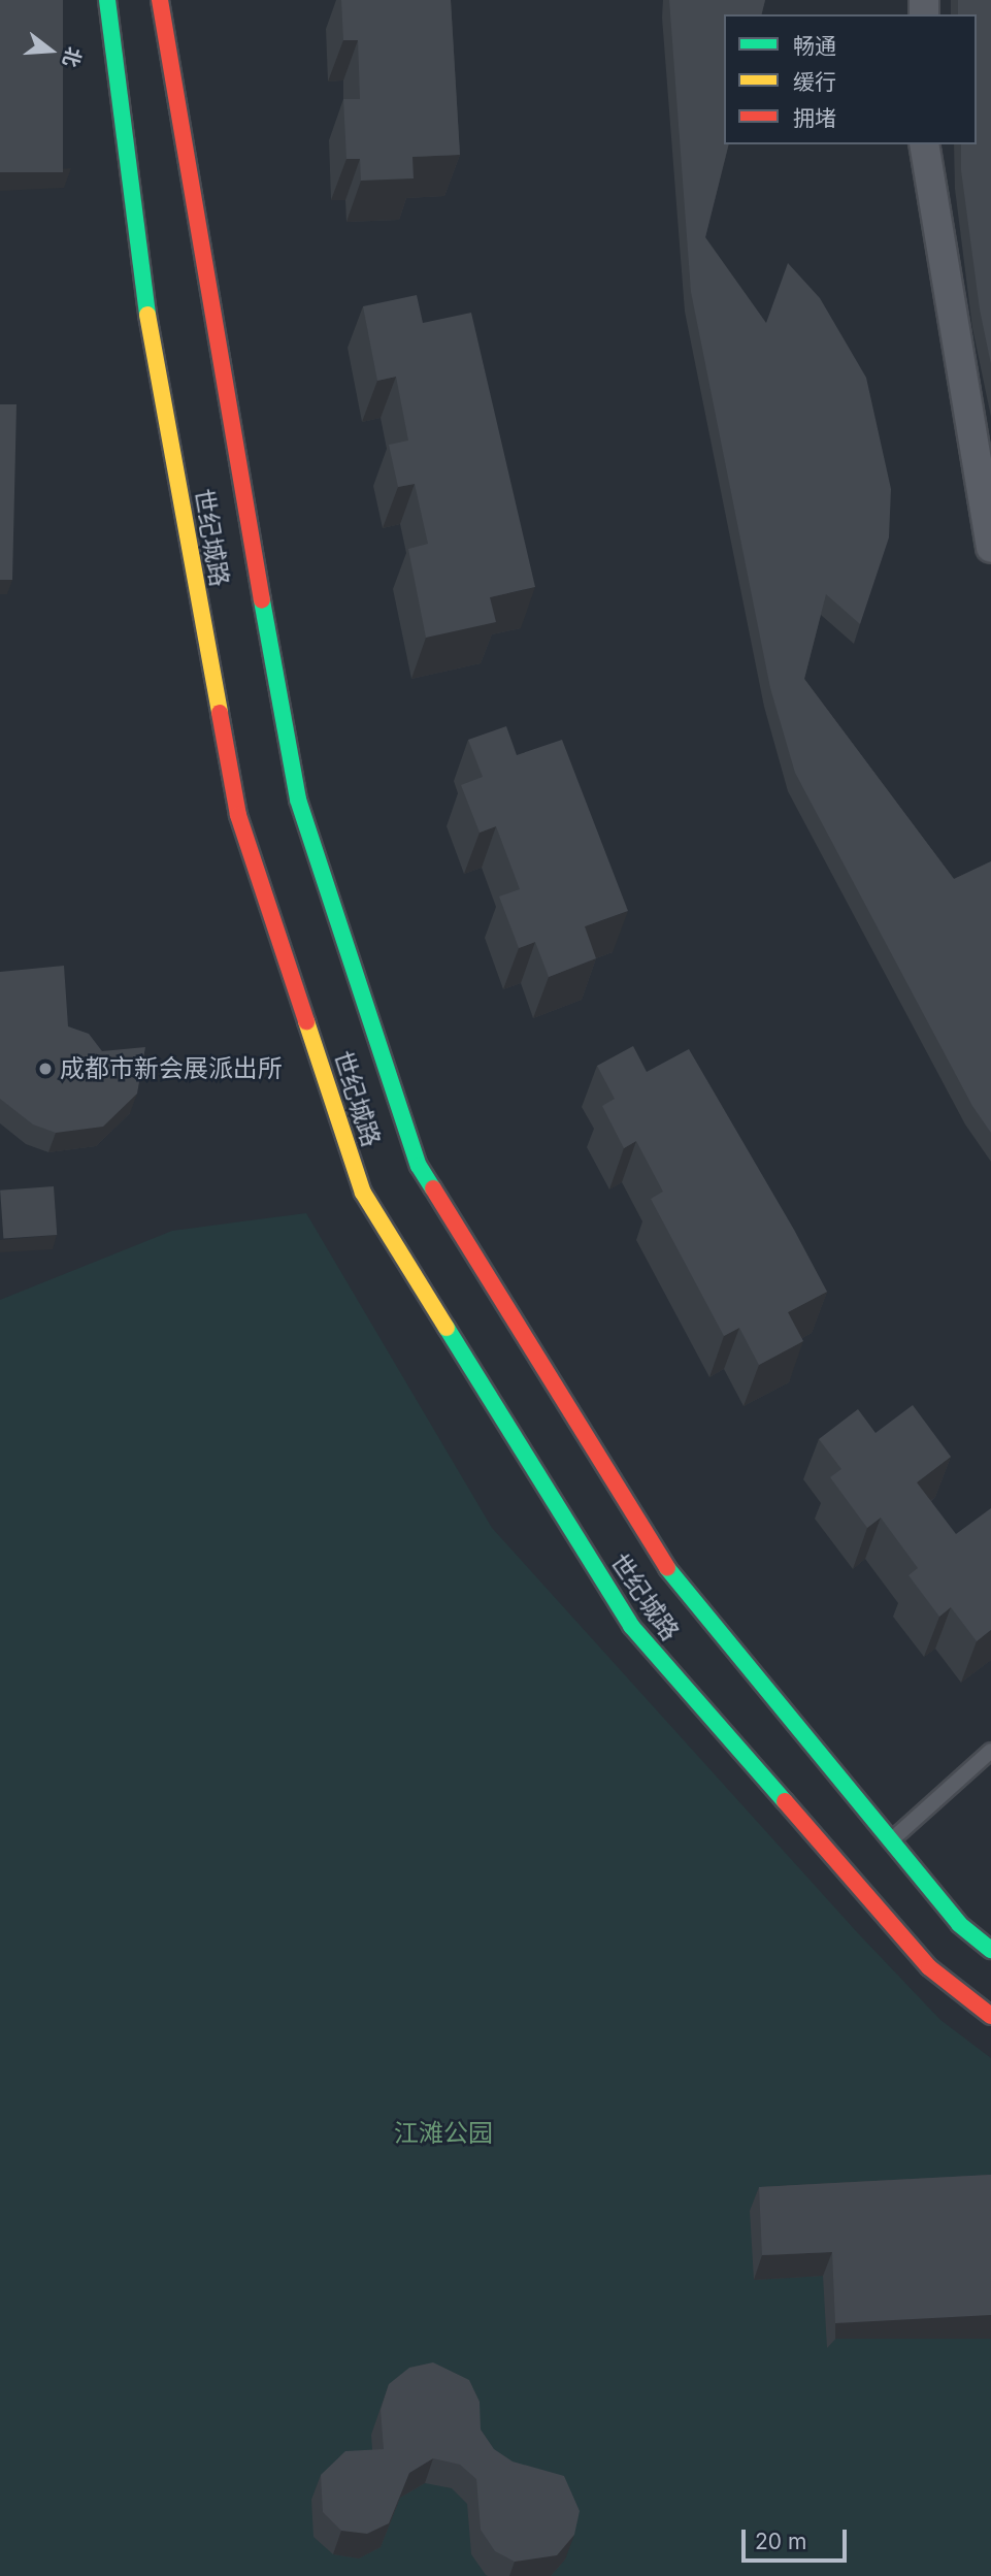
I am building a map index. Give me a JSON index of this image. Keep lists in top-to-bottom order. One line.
{"streets":{"main road":["世纪城路"]},"parks":["江滩公园"],"places":["成都市新会展派出所"],"legend":["畅通","缓行","拥堵"],"scale_bar":"20 m","north":"right"}
